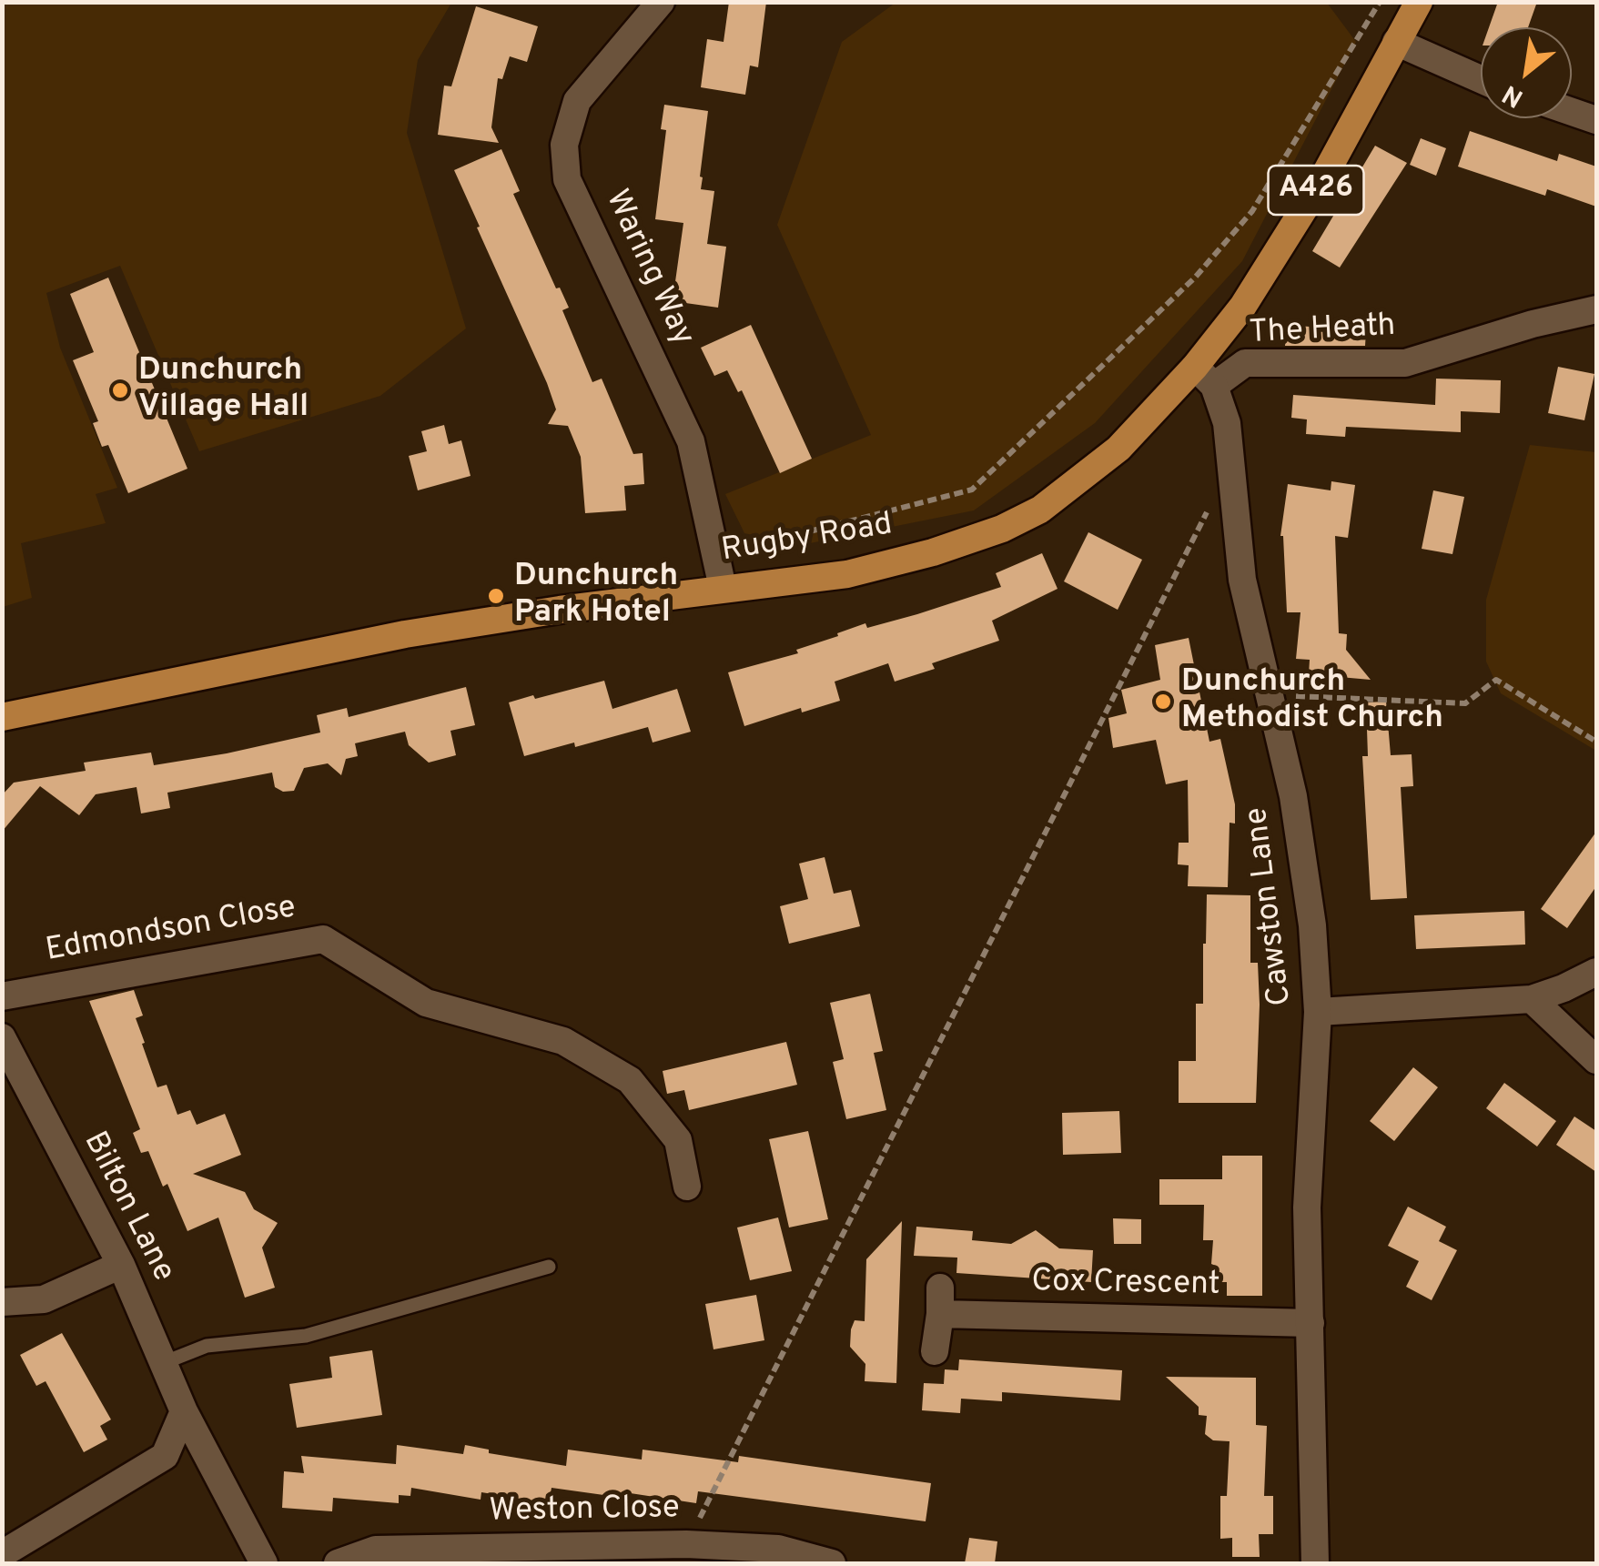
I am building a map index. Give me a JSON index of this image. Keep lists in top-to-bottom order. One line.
{"streets":{"main road":["A426","Rugby Road"],"street":["Waring Way","The Heath","Cawston Lane","Edmondson Close","Bilton Lane","Cox Crescent","Weston Close"]},"crossings":[["Waring Way","Rugby Road"],["The Heath","Rugby Road"],["The Heath","Cawston Lane"],["Rugby Road","Cawston Lane"],["Cawston Lane","Cox Crescent"]],"places":["Dunchurch Village Hall","Dunchurch Park Hotel","Dunchurch Methodist Church"],"north":"bottom left"}
